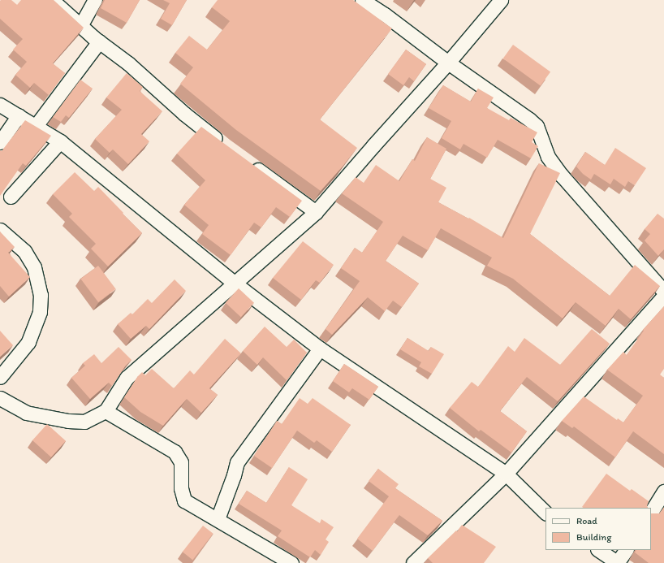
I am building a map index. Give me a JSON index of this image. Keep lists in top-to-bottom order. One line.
{"legend":["Road","Building"]}
